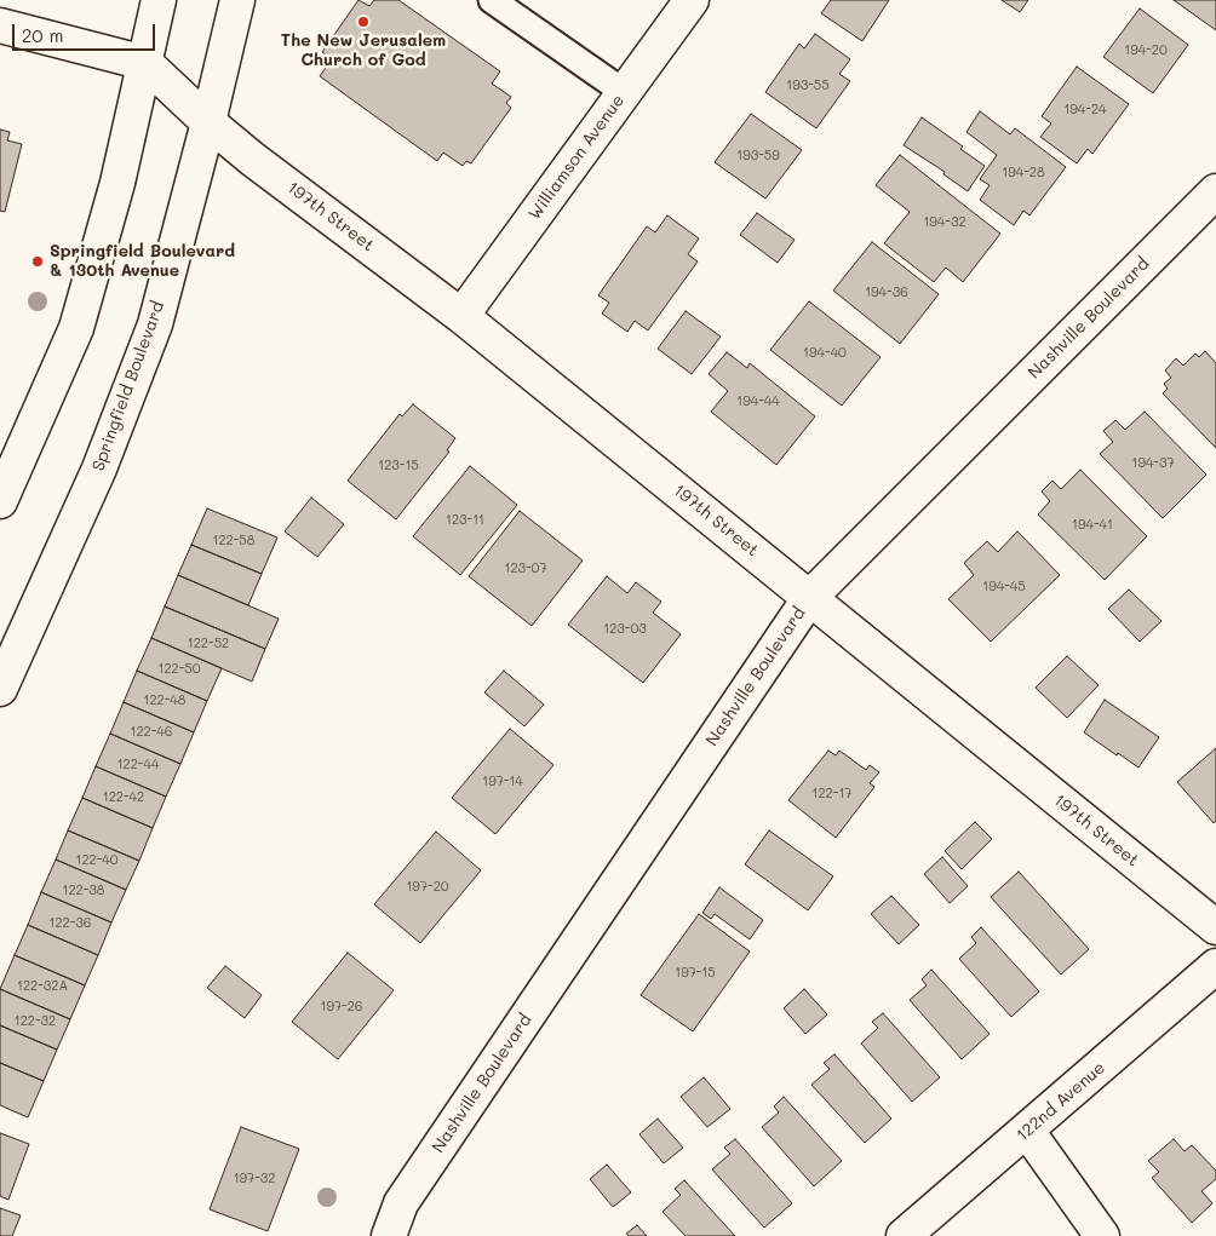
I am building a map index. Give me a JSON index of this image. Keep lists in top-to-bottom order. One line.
{"streets":{"street":["Williamson Avenue","197th Street","Nashville Boulevard","Springfield Boulevard","122nd Avenue"]},"crossings":[["Williamson Avenue","197th Street"],["197th Street","Nashville Boulevard"],["197th Street","Springfield Boulevard"]],"places":["The New Jerusalem Church of God","Springfield Boulevard & 130th Avenue"],"house_numbers":["194-20","193-55","194-24","193-59","194-28","194-32","194-36","194-40","194-44","194-37","123-15","123-11","194-41","122-58","123-07","194-45","123-03","122-52","122-50","122-48","122-46","122-44","197-14","122-17","122-42","122-40","197-20","122-38","122-36","197-15","122-32A","197-26","122-32","197-32"],"scale_bar":"20 m"}
